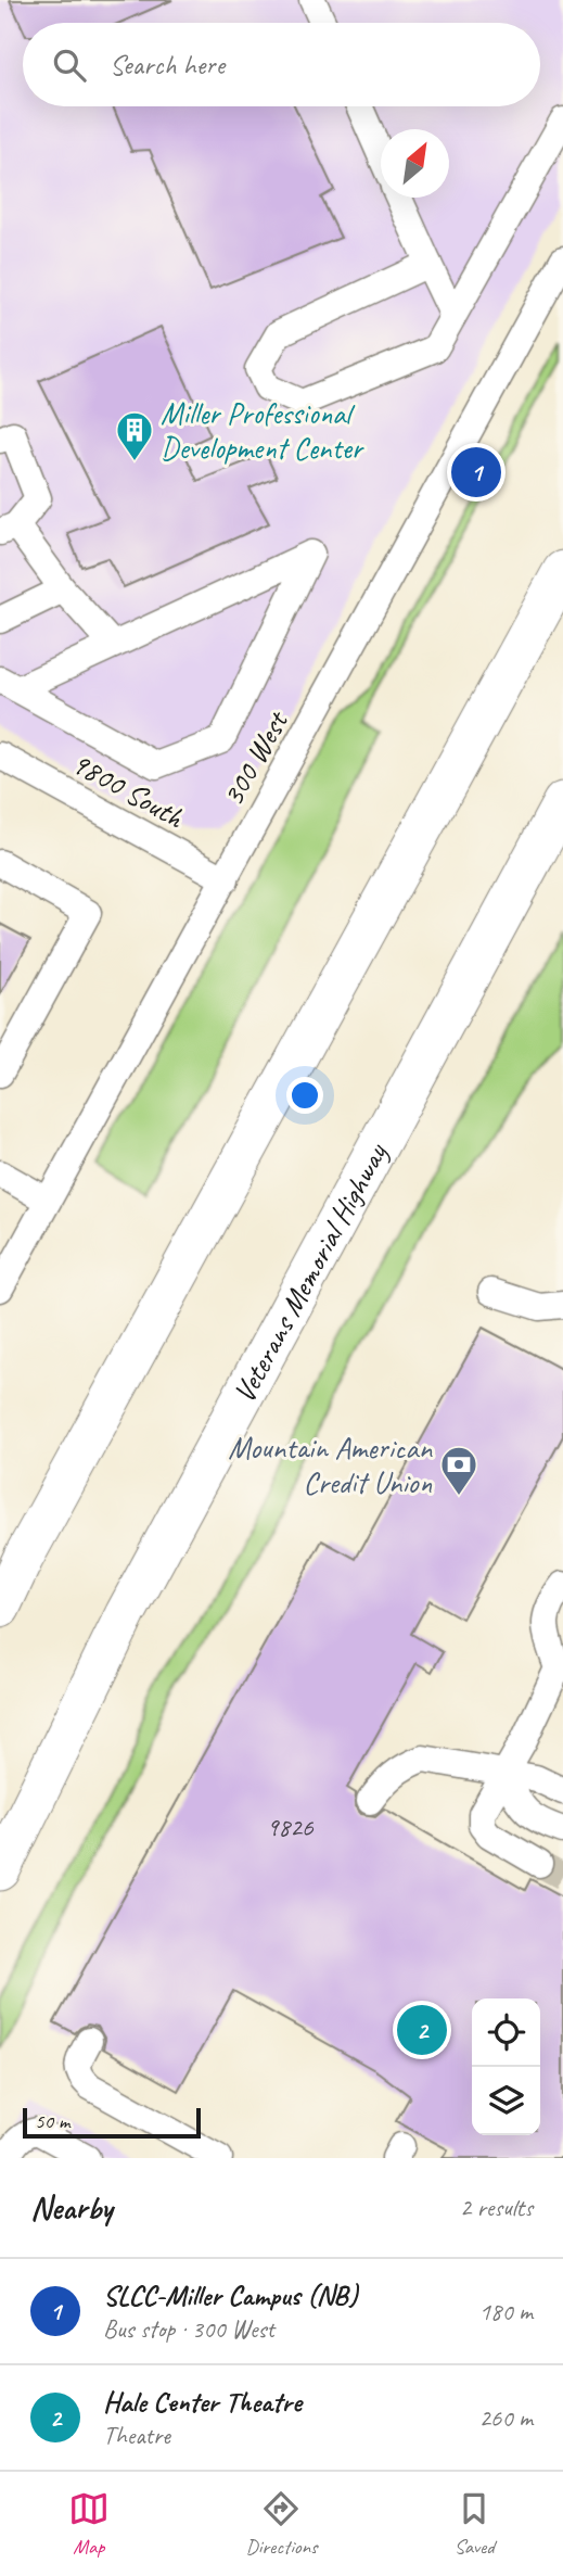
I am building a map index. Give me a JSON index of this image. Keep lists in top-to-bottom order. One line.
{"streets":{"highway":["Veterans Memorial Highway"],"street":["300 West","9800 South"]},"crossings":[["300 West","9800 South"]],"places":{"building":["Miller Professional Development Center"],"bank":["Mountain American Credit Union"]},"house_numbers":["9826"],"scale_bar":"50 m","north":"top right","page":{"search":"Search here","pins":["1","2"],"scale":"50 m","heading":["Nearby","2 results"],"list":[{"mark":"1","name":"SLCC-Miller Campus (NB)","note":"Bus stop · 300 West","value":"180 m"},{"mark":"2","name":"Hale Center Theatre","note":"Theatre","value":"260 m"}],"nav":["Map","Directions","Saved"]}}
